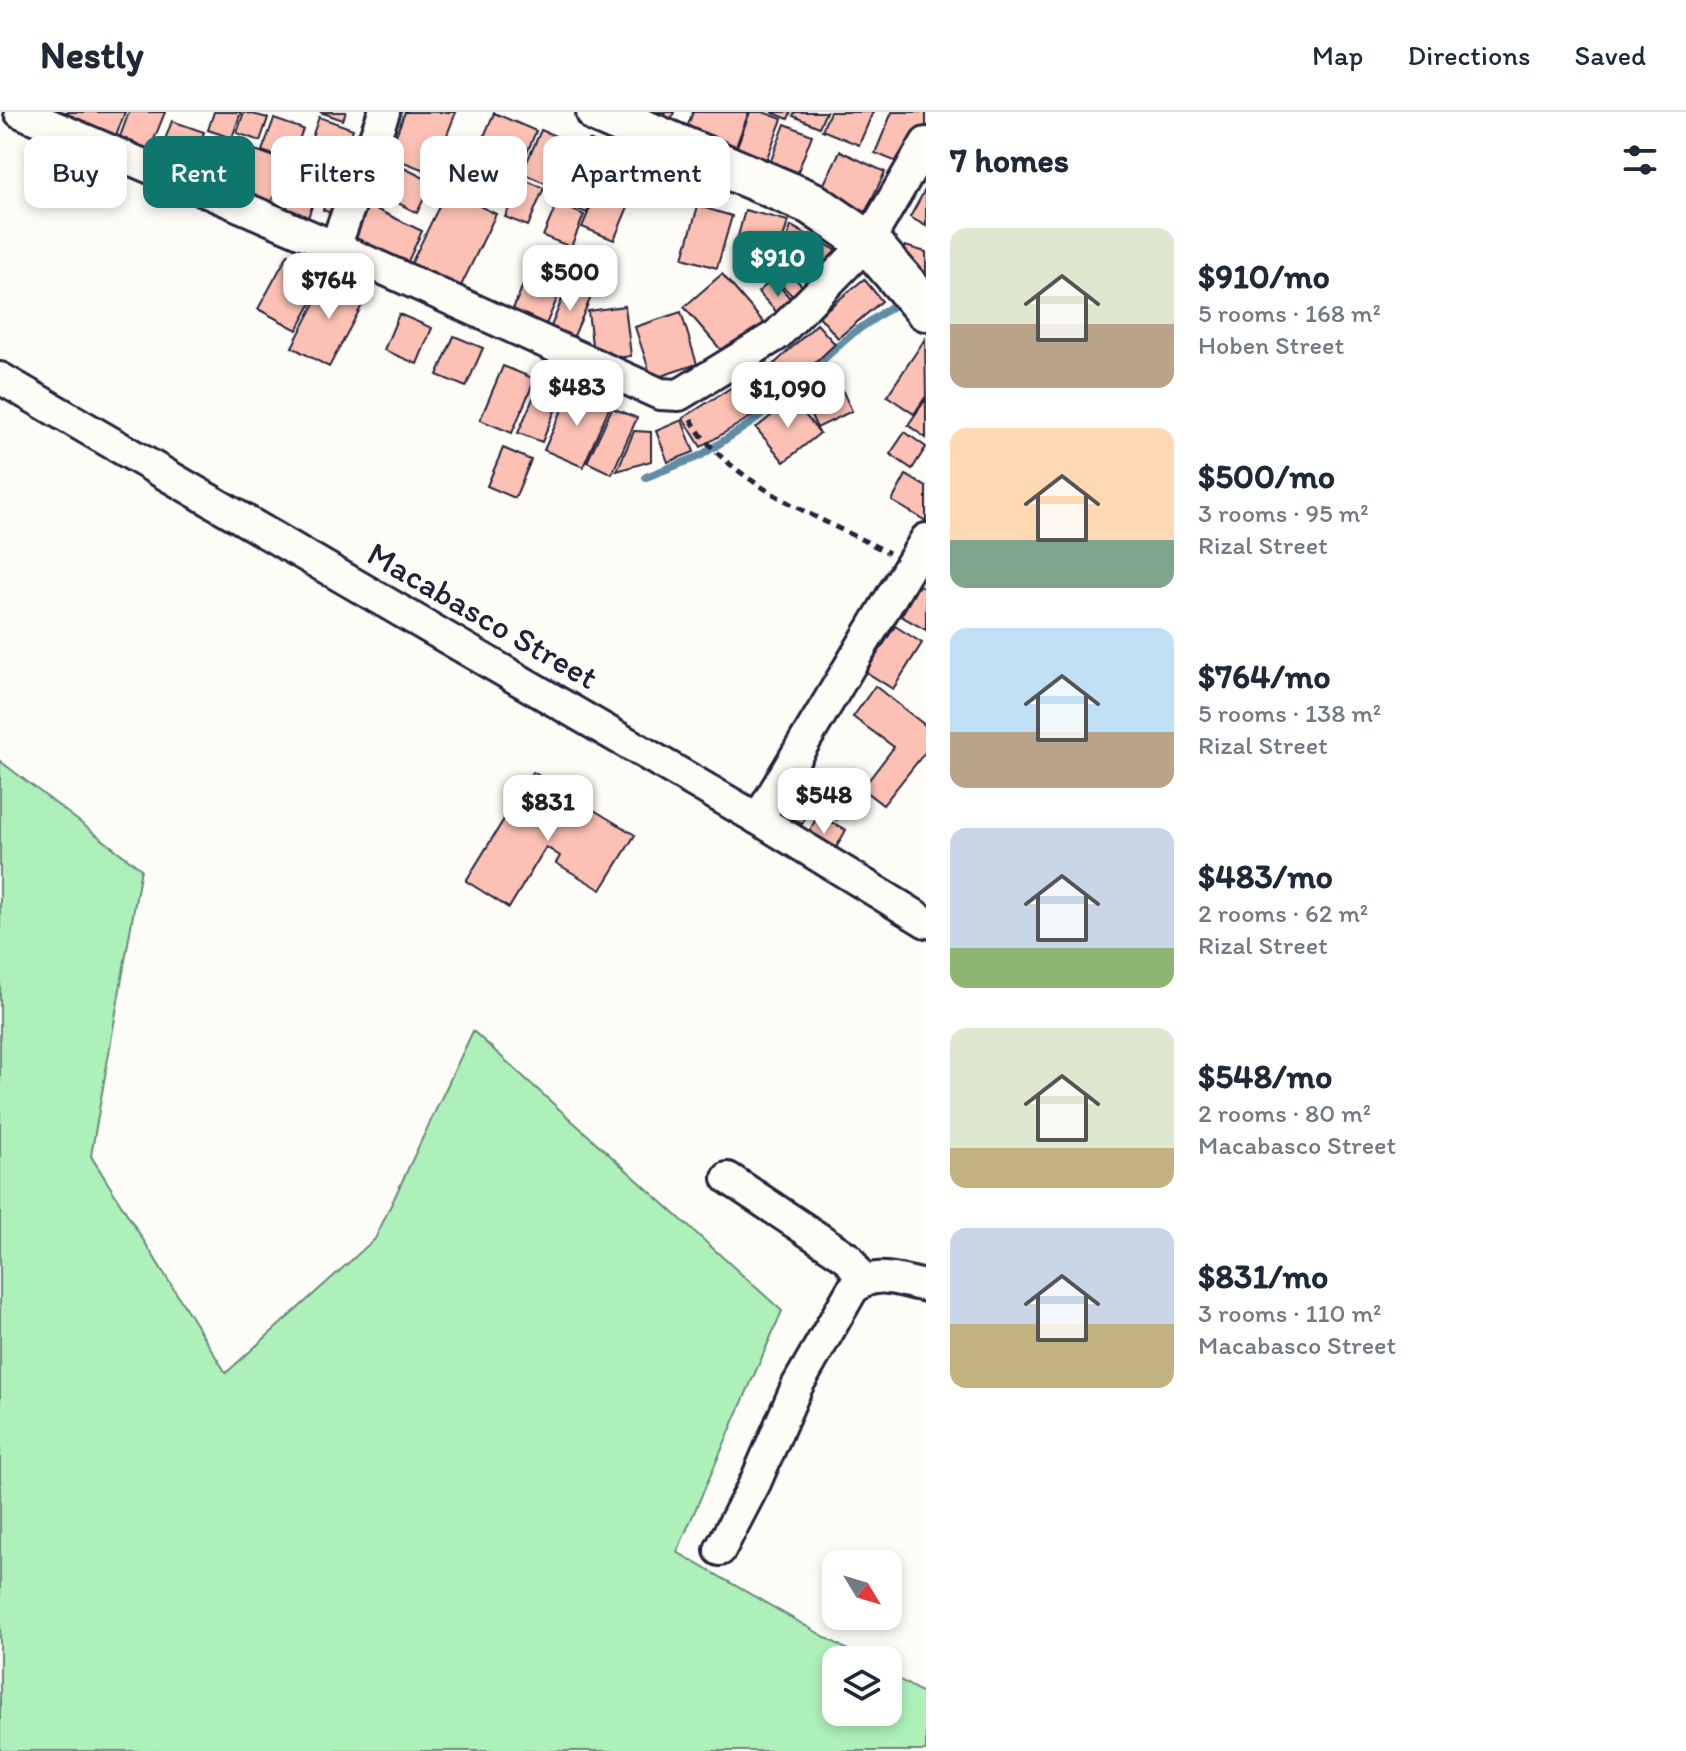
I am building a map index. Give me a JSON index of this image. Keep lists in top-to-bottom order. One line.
{"streets":{"street":["Macabasco Street"]},"north":"bottom right","page":{"header":"Nestly","nav":["Map","Directions","Saved"],"heading":"7 homes","chip":["Buy","Rent","Filters","New","Apartment"],"list":[{"name":"$910/mo","note":"5 rooms · 168 m² · Hoben Street"},{"name":"$500/mo","note":"3 rooms · 95 m² · Rizal Street"},{"name":"$764/mo","note":"5 rooms · 138 m² · Rizal Street"},{"name":"$483/mo","note":"2 rooms · 62 m² · Rizal Street"},{"name":"$548/mo","note":"2 rooms · 80 m² · Macabasco Street"},{"name":"$831/mo","note":"3 rooms · 110 m² · Macabasco Street"}],"price":["$910","$500","$764","$483","$1,090","$548","$831"]}}
